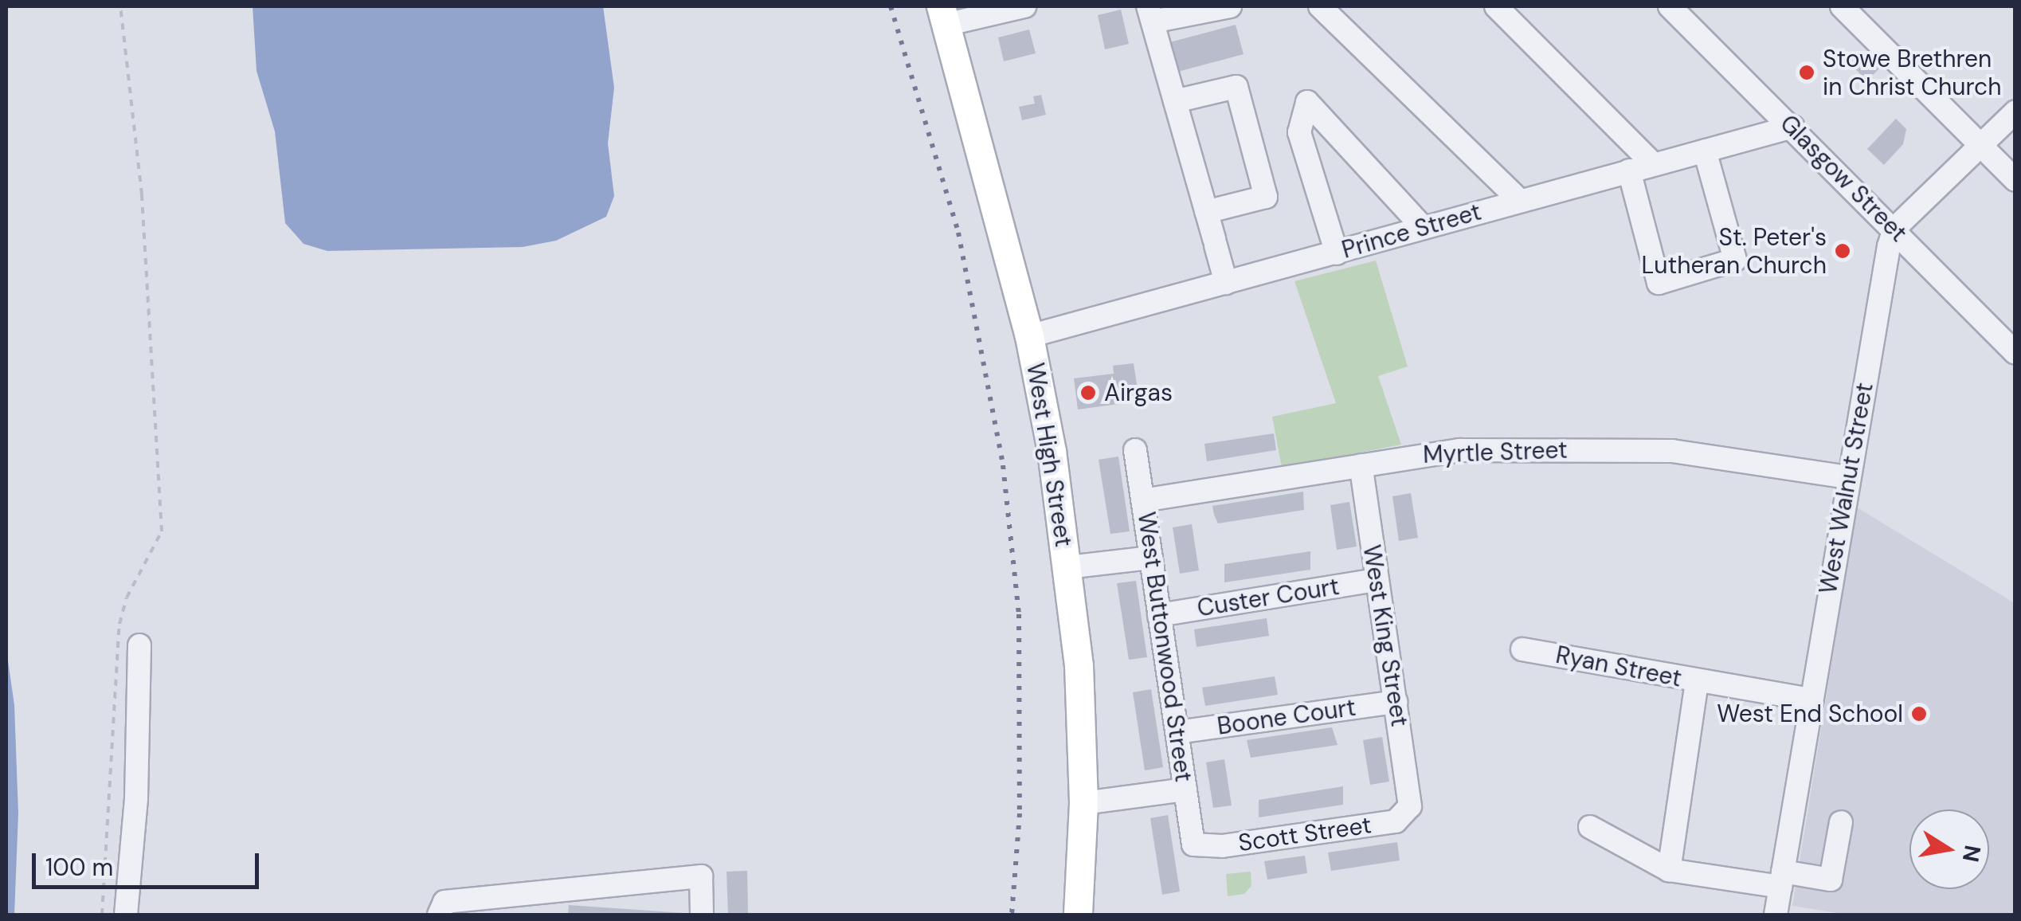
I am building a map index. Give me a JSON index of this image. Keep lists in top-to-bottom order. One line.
{"streets":{"main road":["West High Street"],"street":["Glasgow Street","Prince Street","Myrtle Street","West Walnut Street","Custer Court","West King Street","West Buttonwood Street","Ryan Street","Boone Court","Scott Street"]},"crossings":[["Glasgow Street","Prince Street"],["Glasgow Street","West Walnut Street"],["Prince Street","West High Street"],["Myrtle Street","West Walnut Street"],["Myrtle Street","West King Street"],["Myrtle Street","West Buttonwood Street"],["West Walnut Street","Ryan Street"],["Custer Court","West King Street"],["Custer Court","West Buttonwood Street"],["West King Street","Boone Court"],["West King Street","Scott Street"],["West Buttonwood Street","Boone Court"],["West Buttonwood Street","Scott Street"]],"places":["Stowe Brethren in Christ Church","St. Peter's Lutheran Church","Airgas","West End School"],"scale_bar":"100 m","north":"right"}
